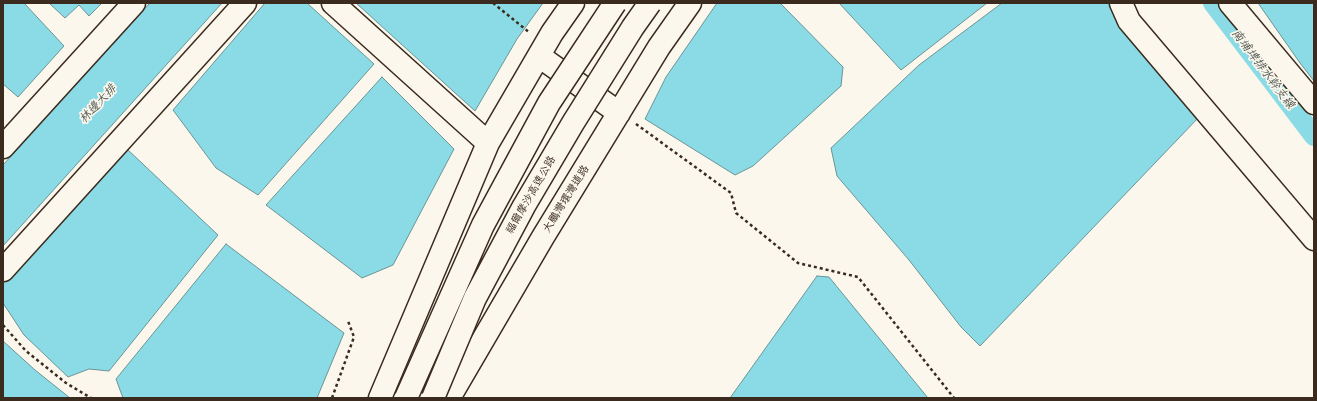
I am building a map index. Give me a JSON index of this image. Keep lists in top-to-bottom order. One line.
{"streets":{"main road":["福爾摩沙高速公路","大鵬灣環灣道路"]},"water":["南埔埤排水幹支線","林邊大排"]}
